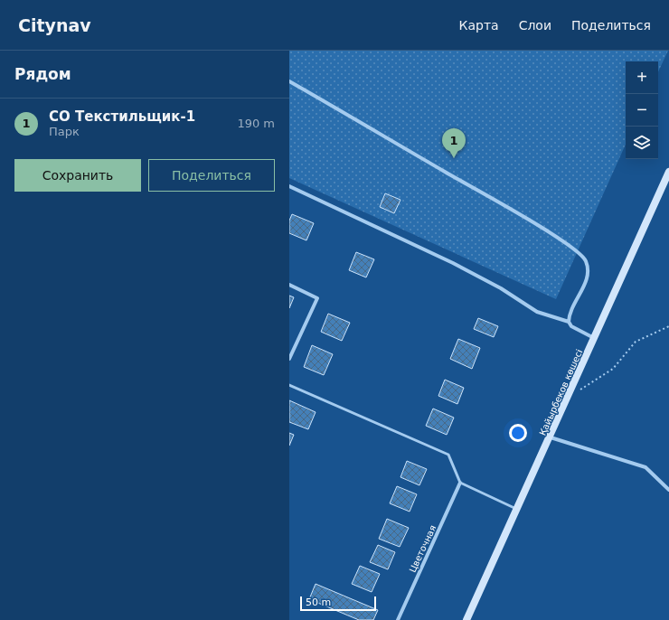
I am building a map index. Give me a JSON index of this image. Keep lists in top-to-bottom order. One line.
{"streets":{"main road":["Қайырбеков көшесі"],"street":["Цветочная"]},"scale_bar":"50 m","page":{"header":"Citynav","nav":["Карта","Слои","Поделиться"],"heading":"Рядом","map_buttons":["+","−"],"list":[{"mark":"1","name":"СО Текстильщик-1","note":"Парк","value":"190 m"}],"pins":"1","buttons":["Сохранить","Поделиться"],"scale":"50 m"}}
